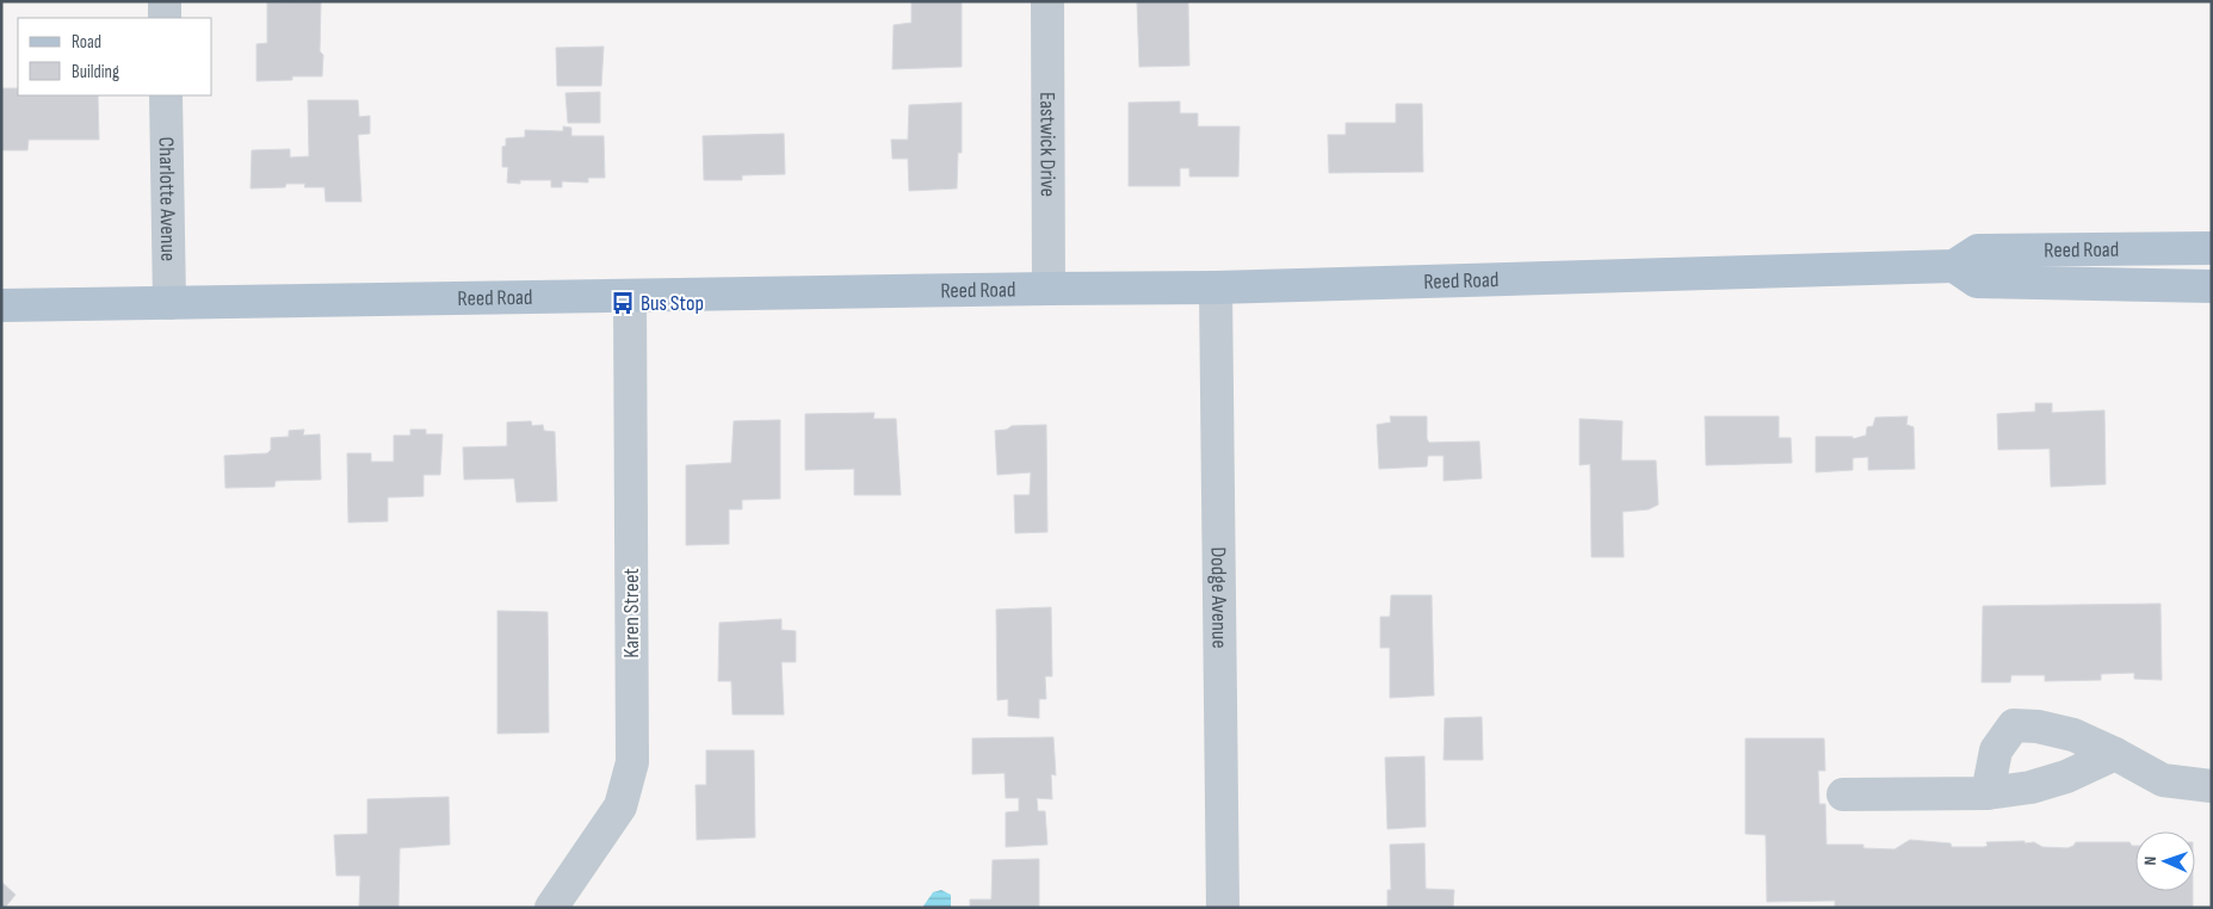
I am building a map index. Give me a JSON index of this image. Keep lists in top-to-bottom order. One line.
{"streets":{"main road":["Reed Road"],"street":["Eastwick Drive","Charlotte Avenue","Dodge Avenue","Karen Street"]},"crossings":[["Eastwick Drive","Reed Road"],["Charlotte Avenue","Reed Road"],["Reed Road","Dodge Avenue"],["Reed Road","Karen Street"]],"places":{"bus stop":["Bus Stop"]},"legend":["Road","Building"],"north":"left"}
